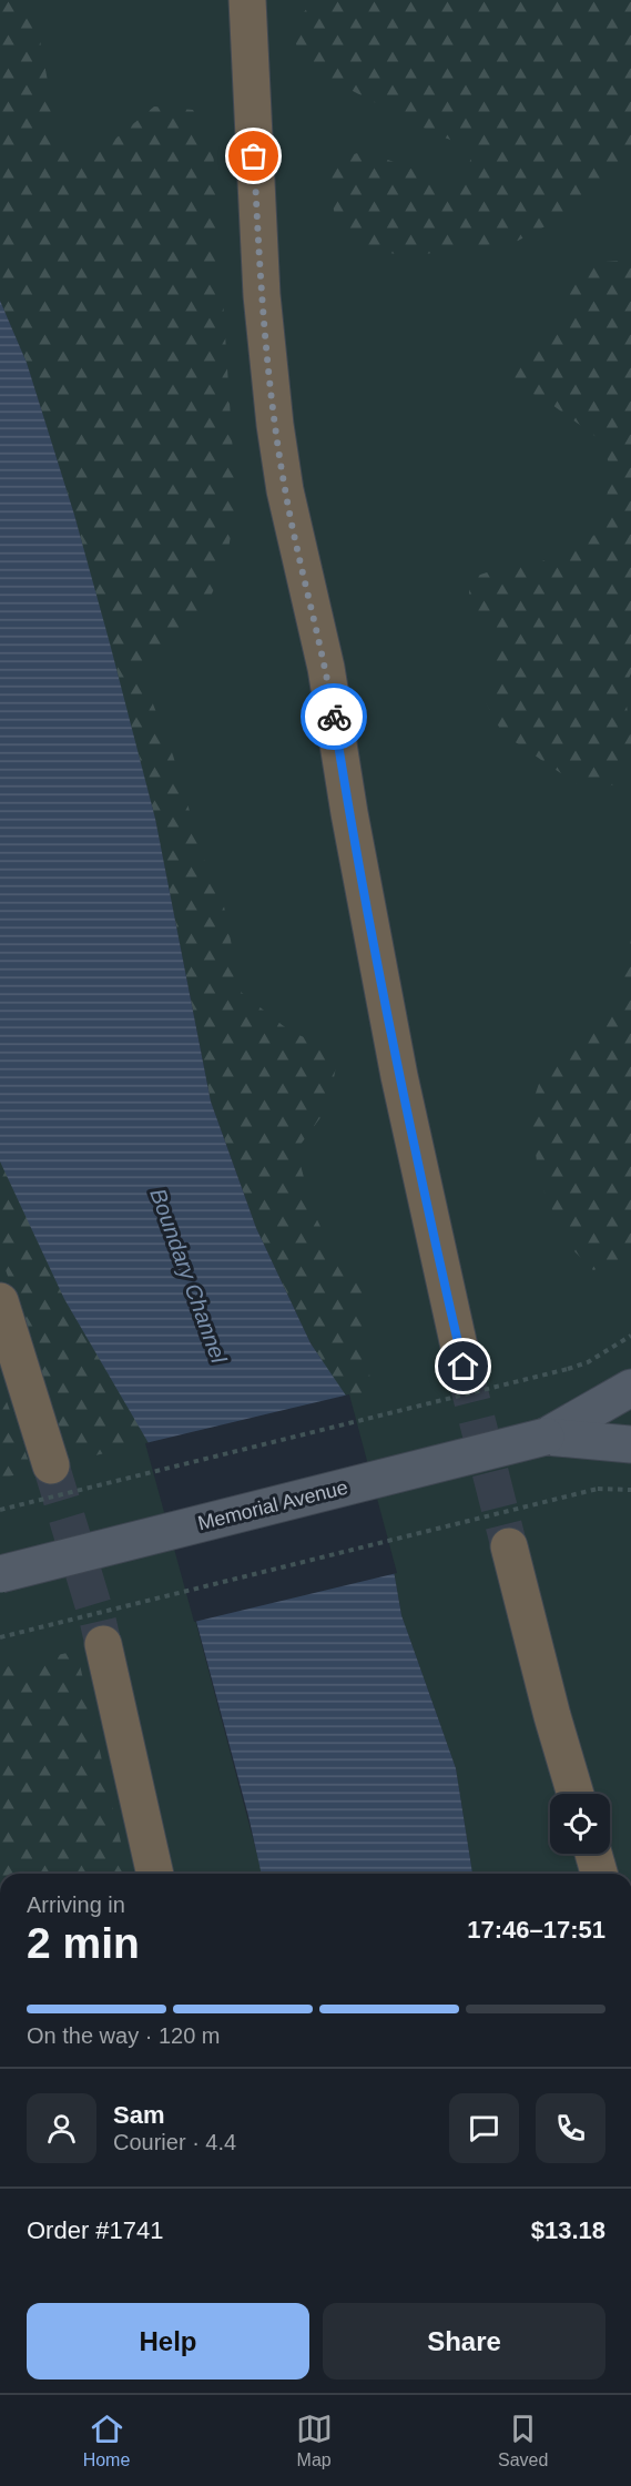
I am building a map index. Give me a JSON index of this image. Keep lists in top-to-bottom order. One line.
{"streets":{"main road":["Memorial Avenue"]},"water":["Boundary Channel"],"page":{"heading":["2 min","Arriving in","17:46–17:51"],"panel":["Sam","Courier · 4.4","Order #1741","$13.18"],"bar":"On the way · 120 m","buttons":["Help","Share"],"tabs":["Home","Map","Saved"]}}
